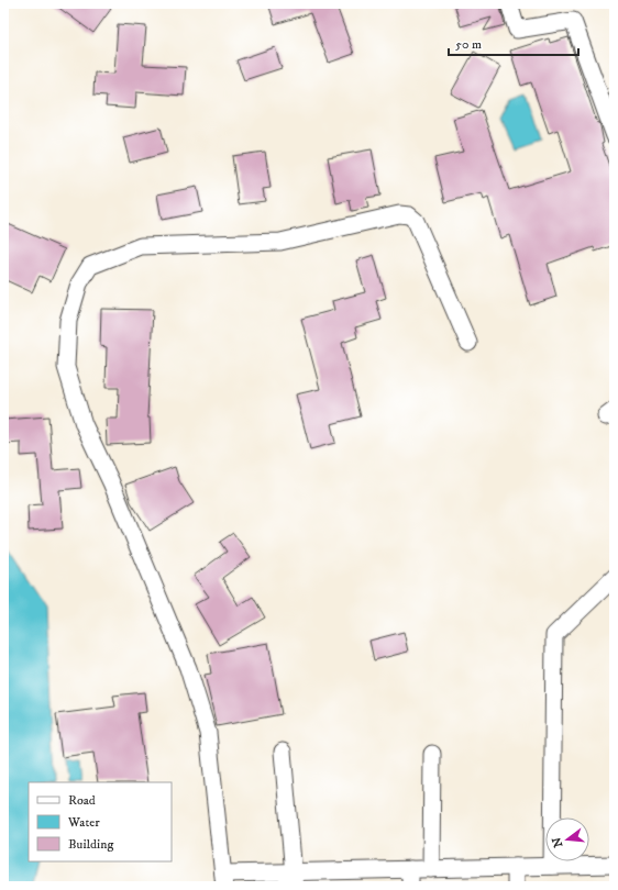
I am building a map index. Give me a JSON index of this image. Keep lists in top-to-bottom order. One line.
{"legend":["Road","Water","Building"],"scale_bar":"50 m","north":"left"}
